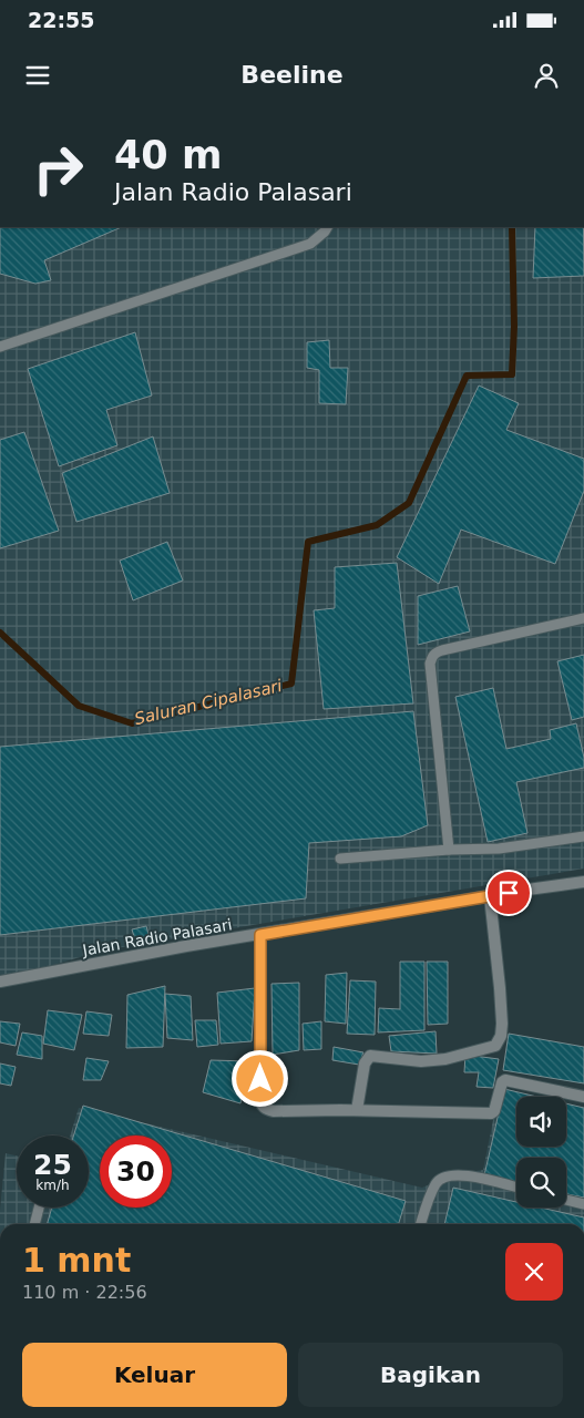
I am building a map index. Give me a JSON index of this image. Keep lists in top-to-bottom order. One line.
{"streets":{"street":["Jalan Radio Palasari"]},"water":["Saluran Cipalasari"],"page":{"status":"22:55","header":"Beeline","turn":["40 m","Jalan Radio Palasari"],"speed":"25 km/h","limit":"30","heading":["1 mnt","110 m · 22:56"],"buttons":["Keluar","Bagikan"]}}
